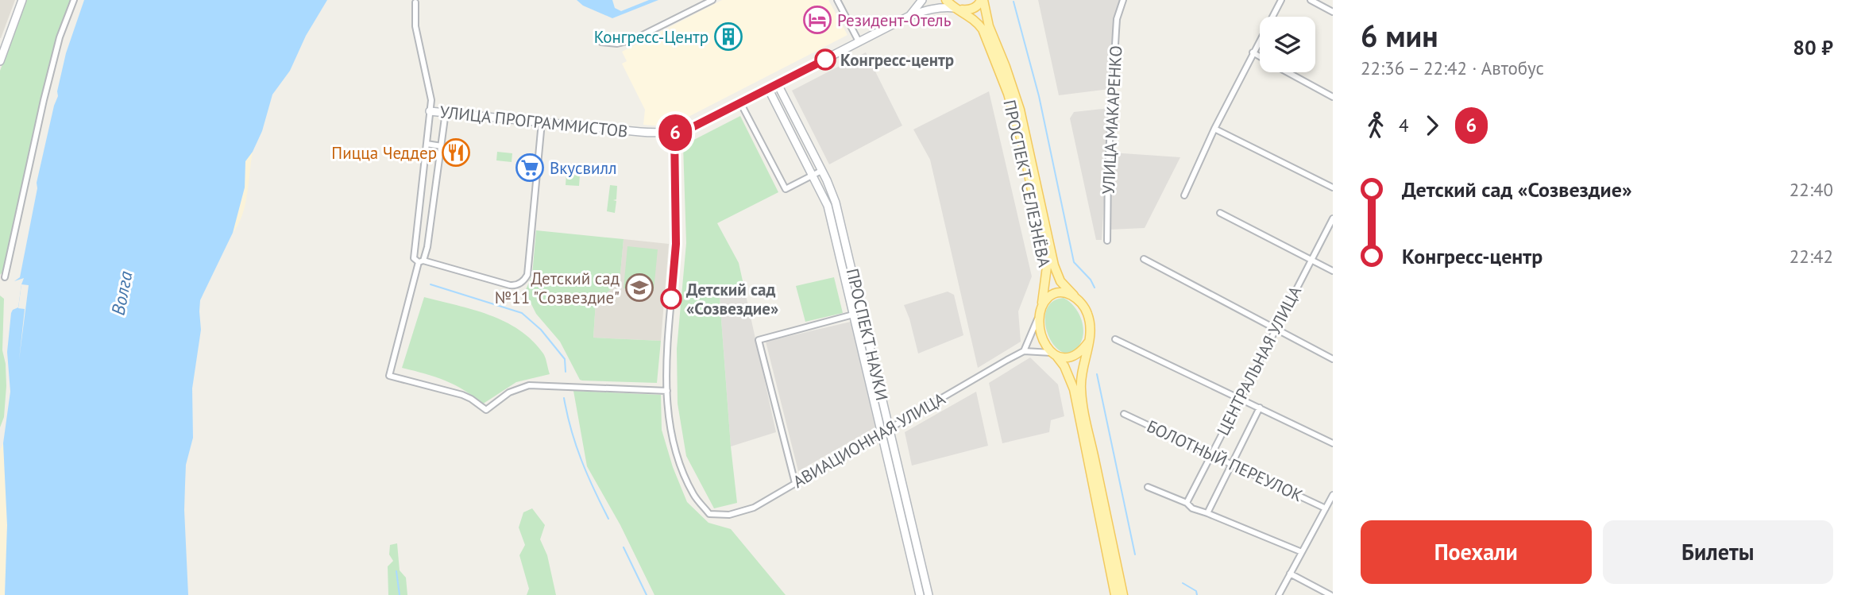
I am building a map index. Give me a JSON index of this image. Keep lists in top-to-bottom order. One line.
{"streets":{"main road":["ПРОСПЕКТ СЕЛЕЗНЁВА"],"street":["УЛИЦА МАКАРЕНКО","УЛИЦА ПРОГРАММИСТОВ","ПРОСПЕКТ НАУКИ","ЦЕНТРАЛЬНАЯ УЛИЦА","АВИАЦИОННАЯ УЛИЦА","БОЛОТНЫЙ ПЕРЕУЛОК"]},"crossings":[["УЛИЦА ПРОГРАММИСТОВ","ПРОСПЕКТ СЕЛЕЗНЁВА"],["УЛИЦА ПРОГРАММИСТОВ","ПРОСПЕКТ НАУКИ"],["ПРОСПЕКТ НАУКИ","АВИАЦИОННАЯ УЛИЦА"],["ЦЕНТРАЛЬНАЯ УЛИЦА","БОЛОТНЫЙ ПЕРЕУЛОК"]],"water":["Волга"],"places":{"hotel":["Резидент-Отель"],"building":["Конгресс-Центр"],"other":["Конгресс-центр","Детский сад «Созвездие»"],"restaurant":["Пицца Чеддер"],"supermarket":["Вкусвилл"],"school or university":["Детский сад №11 \"Созвездие\""]},"lines":["bus line 6"],"page":{"on_map":"6","heading":["6 мин","22:36 – 22:42 · Автобус","80 ₽"],"legs":["4","6"],"list":[{"name":"Детский сад «Созвездие»","value":"22:40"},{"name":"Конгресс-центр","value":"22:42"}],"buttons":["Поехали","Билеты"]}}
